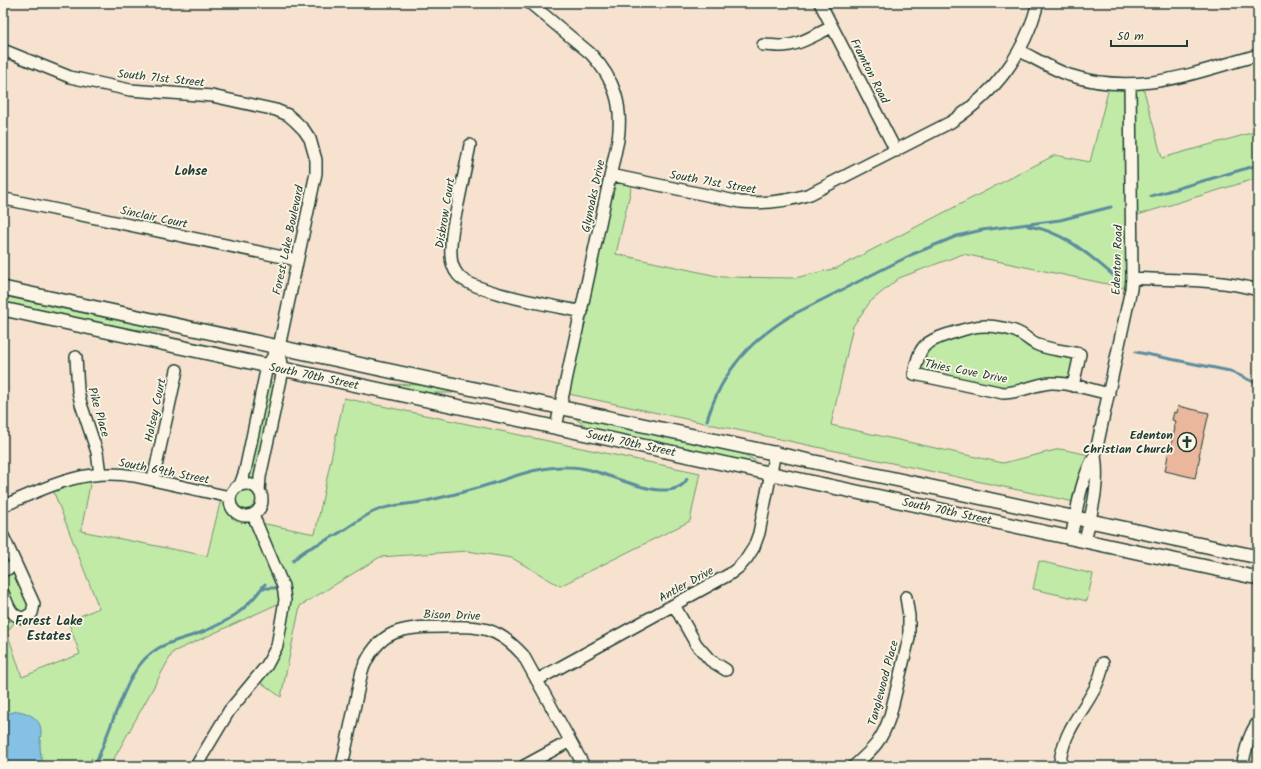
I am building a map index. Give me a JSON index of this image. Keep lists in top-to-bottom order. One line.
{"streets":{"main road":["South 70th Street"],"street":["Framton Road","South 71st Street","Glynoaks Drive","Disbrow Court","Sinclair Court","Forest Lake Boulevard","Edenton Road","Thies Cove Drive","Halsey Court","Pike Place","South 69th Street","Antler Drive","Bison Drive","Tanglewood Place"]},"crossings":[["Framton Road","South 71st Street"],["South 71st Street","Glynoaks Drive"],["South 71st Street","Forest Lake Boulevard"],["Glynoaks Drive","Disbrow Court"],["Glynoaks Drive","South 70th Street"],["Sinclair Court","Forest Lake Boulevard"],["Forest Lake Boulevard","South 70th Street"],["Forest Lake Boulevard","South 69th Street"],["Edenton Road","Thies Cove Drive"],["Edenton Road","South 70th Street"],["South 70th Street","Antler Drive"],["Halsey Court","South 69th Street"],["Pike Place","South 69th Street"],["Antler Drive","Bison Drive"]],"districts":["Lohse","Forest Lake Estates"],"places":{"church":["Edenton Christian Church"]},"scale_bar":"50 m"}
